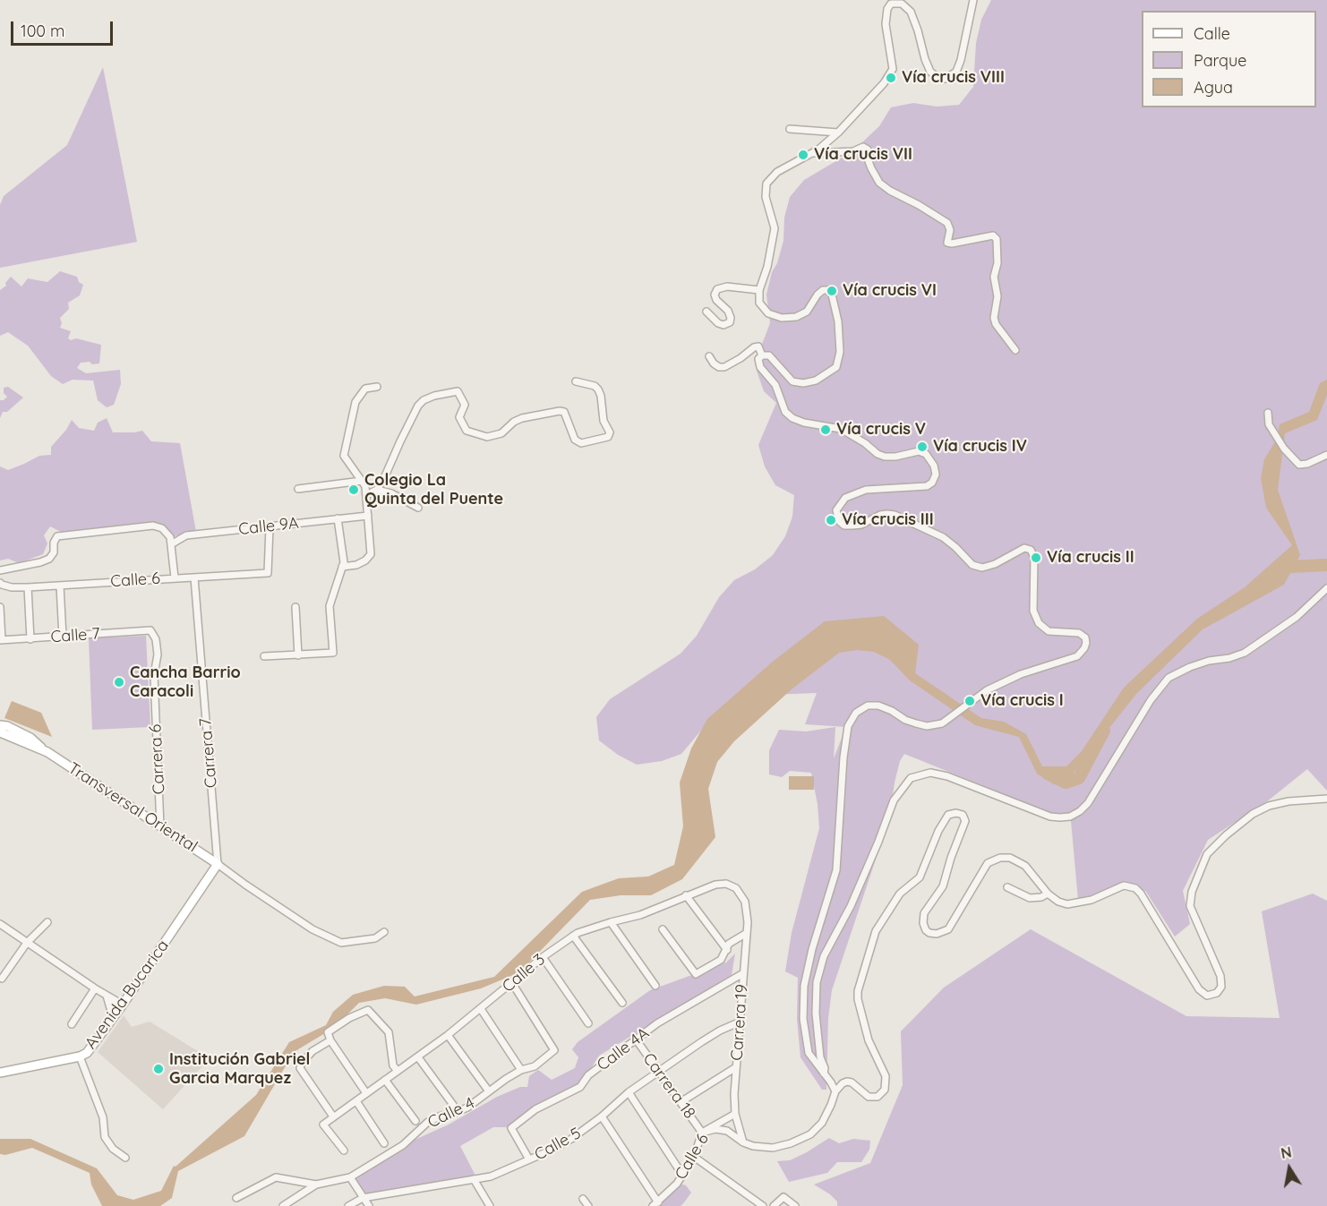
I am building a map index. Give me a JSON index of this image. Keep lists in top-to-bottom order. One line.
{"streets":{"main road":["Transversal Oriental","Avenida Bucarica"],"street":["Calle 9A","Calle 6","Calle 7","Carrera 7","Carrera 6","Calle 3","Carrera 19","Calle 4A","Carrera 18","Calle 4","Calle 5"]},"crossings":[["Calle 9A","Calle 6"],["Calle 6","Carrera 7"],["Calle 6","Carrera 19"],["Calle 6","Carrera 18"],["Calle 7","Carrera 6"],["Carrera 7","Transversal Oriental"],["Carrera 7","Avenida Bucarica"],["Carrera 6","Transversal Oriental"],["Transversal Oriental","Avenida Bucarica"],["Calle 3","Carrera 19"],["Calle 3","Calle 4"],["Carrera 19","Calle 4A"],["Carrera 19","Calle 5"],["Calle 4A","Carrera 18"],["Calle 4A","Calle 5"],["Carrera 18","Calle 5"]],"places":["Vía crucis VIII","Vía crucis VII","Vía crucis VI","Vía crucis V","Vía crucis IV","Colegio La Quinta del Puente","Vía crucis III","Vía crucis II","Cancha Barrio Caracoli","Vía crucis I","Institución Gabriel Garcia Marquez"],"legend":["Calle","Parque","Agua"],"scale_bar":"100 m","north":"top"}
